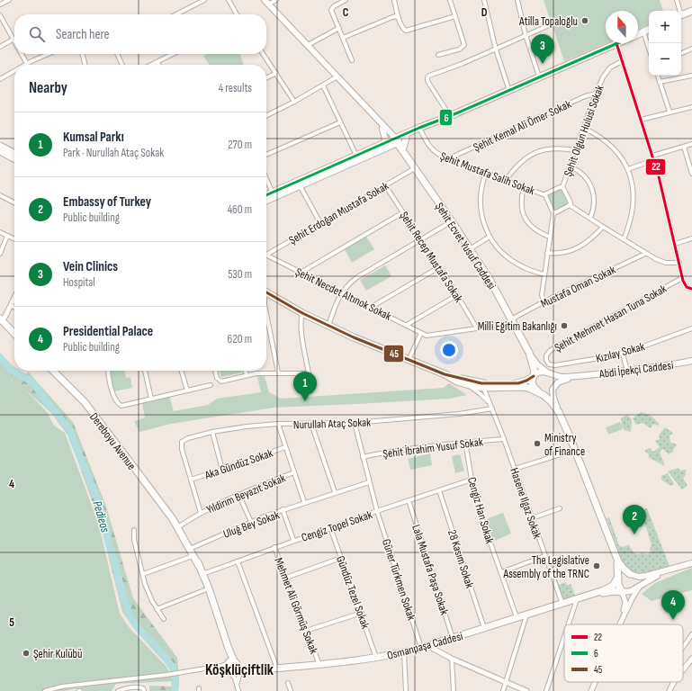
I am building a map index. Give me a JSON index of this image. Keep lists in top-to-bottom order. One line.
{"streets":{"main road":["Şehit Ecvet Yusuf Caddesi","Abdi İpekçi Caddesi","Dereboyu Avenue","Osmanpaşa Caddesi"],"street":["Şehit Kemal Ali Ömer Sokak","Şehit Olgun Hulusi Sokak","Şehit Mustafa Salih Sokak","Şehit Erdoğan Mustafa Sokak","Şehit Recep Mustafa Sokak","Mustafa Oman Sokak","Şehit Necdet Altınok Sokak","Şehit Mehmet Hasan Tuna Sokak","Kızılay Sokak","Nurullah Ataç Sokak","Şehit İbrahim Yusuf Sokak","Aka Gündüz Sokak","Yıldirım Beyazıt Sokak","Hasene Ilgaz Sokak","Cengiz Han Sokak","Uluğ Bey Sokak","Cengiz Topel Sokak","28 Kasım Sokak","Lala Mustafa Paşa Sokak","Güner Türkmen Sokak","Gündüz Tezel Sokak","Mehmet Ali Görmüş Sokak"]},"crossings":[["Şehit Kemal Ali Ömer Sokak","Şehit Olgun Hulusi Sokak"],["Şehit Kemal Ali Ömer Sokak","Şehit Mustafa Salih Sokak"],["Şehit Erdoğan Mustafa Sokak","Şehit Ecvet Yusuf Caddesi"],["Şehit Erdoğan Mustafa Sokak","Şehit Recep Mustafa Sokak"],["Şehit Ecvet Yusuf Caddesi","Mustafa Oman Sokak"],["Şehit Ecvet Yusuf Caddesi","Abdi İpekçi Caddesi"],["Şehit Recep Mustafa Sokak","Mustafa Oman Sokak"],["Mustafa Oman Sokak","Şehit Necdet Altınok Sokak"],["Şehit Mehmet Hasan Tuna Sokak","Kızılay Sokak"],["Nurullah Ataç Sokak","Aka Gündüz Sokak"],["Nurullah Ataç Sokak","Hasene Ilgaz Sokak"],["Nurullah Ataç Sokak","Güner Türkmen Sokak"],["Dereboyu Avenue","Yıldirım Beyazıt Sokak"],["Dereboyu Avenue","Uluğ Bey Sokak"],["Dereboyu Avenue","Cengiz Topel Sokak"],["Dereboyu Avenue","Osmanpaşa Caddesi"],["Şehit İbrahim Yusuf Sokak","Hasene Ilgaz Sokak"],["Şehit İbrahim Yusuf Sokak","Cengiz Han Sokak"],["Şehit İbrahim Yusuf Sokak","Güner Türkmen Sokak"],["Hasene Ilgaz Sokak","Osmanpaşa Caddesi"],["Cengiz Han Sokak","Cengiz Topel Sokak"],["Cengiz Han Sokak","Osmanpaşa Caddesi"],["Uluğ Bey Sokak","Cengiz Topel Sokak"],["Cengiz Topel Sokak","28 Kasım Sokak"],["Cengiz Topel Sokak","Lala Mustafa Paşa Sokak"],["Cengiz Topel Sokak","Güner Türkmen Sokak"],["Cengiz Topel Sokak","Gündüz Tezel Sokak"],["Cengiz Topel Sokak","Mehmet Ali Görmüş Sokak"],["28 Kasım Sokak","Osmanpaşa Caddesi"],["Lala Mustafa Paşa Sokak","Osmanpaşa Caddesi"],["Güner Türkmen Sokak","Osmanpaşa Caddesi"],["Gündüz Tezel Sokak","Osmanpaşa Caddesi"],["Mehmet Ali Görmüş Sokak","Osmanpaşa Caddesi"]],"districts":["Köşklüçiftlik"],"water":["Pedieos"],"places":["Atilla Topaloğlu","Milli Eğitim Bakanlığı","Ministry of Finance","The Legislative Assembly of the TRNC","Şehir Kulübü"],"lines":["transit line 22","transit line 6","transit line 45"],"legend":["22","6","45"],"north":"top","page":{"map_buttons":["+","−"],"search":"Search here","pins":["3","1","2","4"],"heading":["Nearby","4 results"],"list":[{"mark":"1","name":"Kumsal Parkı","note":"Park · Nurullah Ataç Sokak","value":"270 m"},{"mark":"2","name":"Embassy of Turkey","note":"Public building","value":"460 m"},{"mark":"3","name":"Vein Clinics","note":"Hospital","value":"530 m"},{"mark":"4","name":"Presidential Palace","note":"Public building","value":"620 m"}]},"grid":{"columns":["C","D"],"rows":["4","5"]}}
